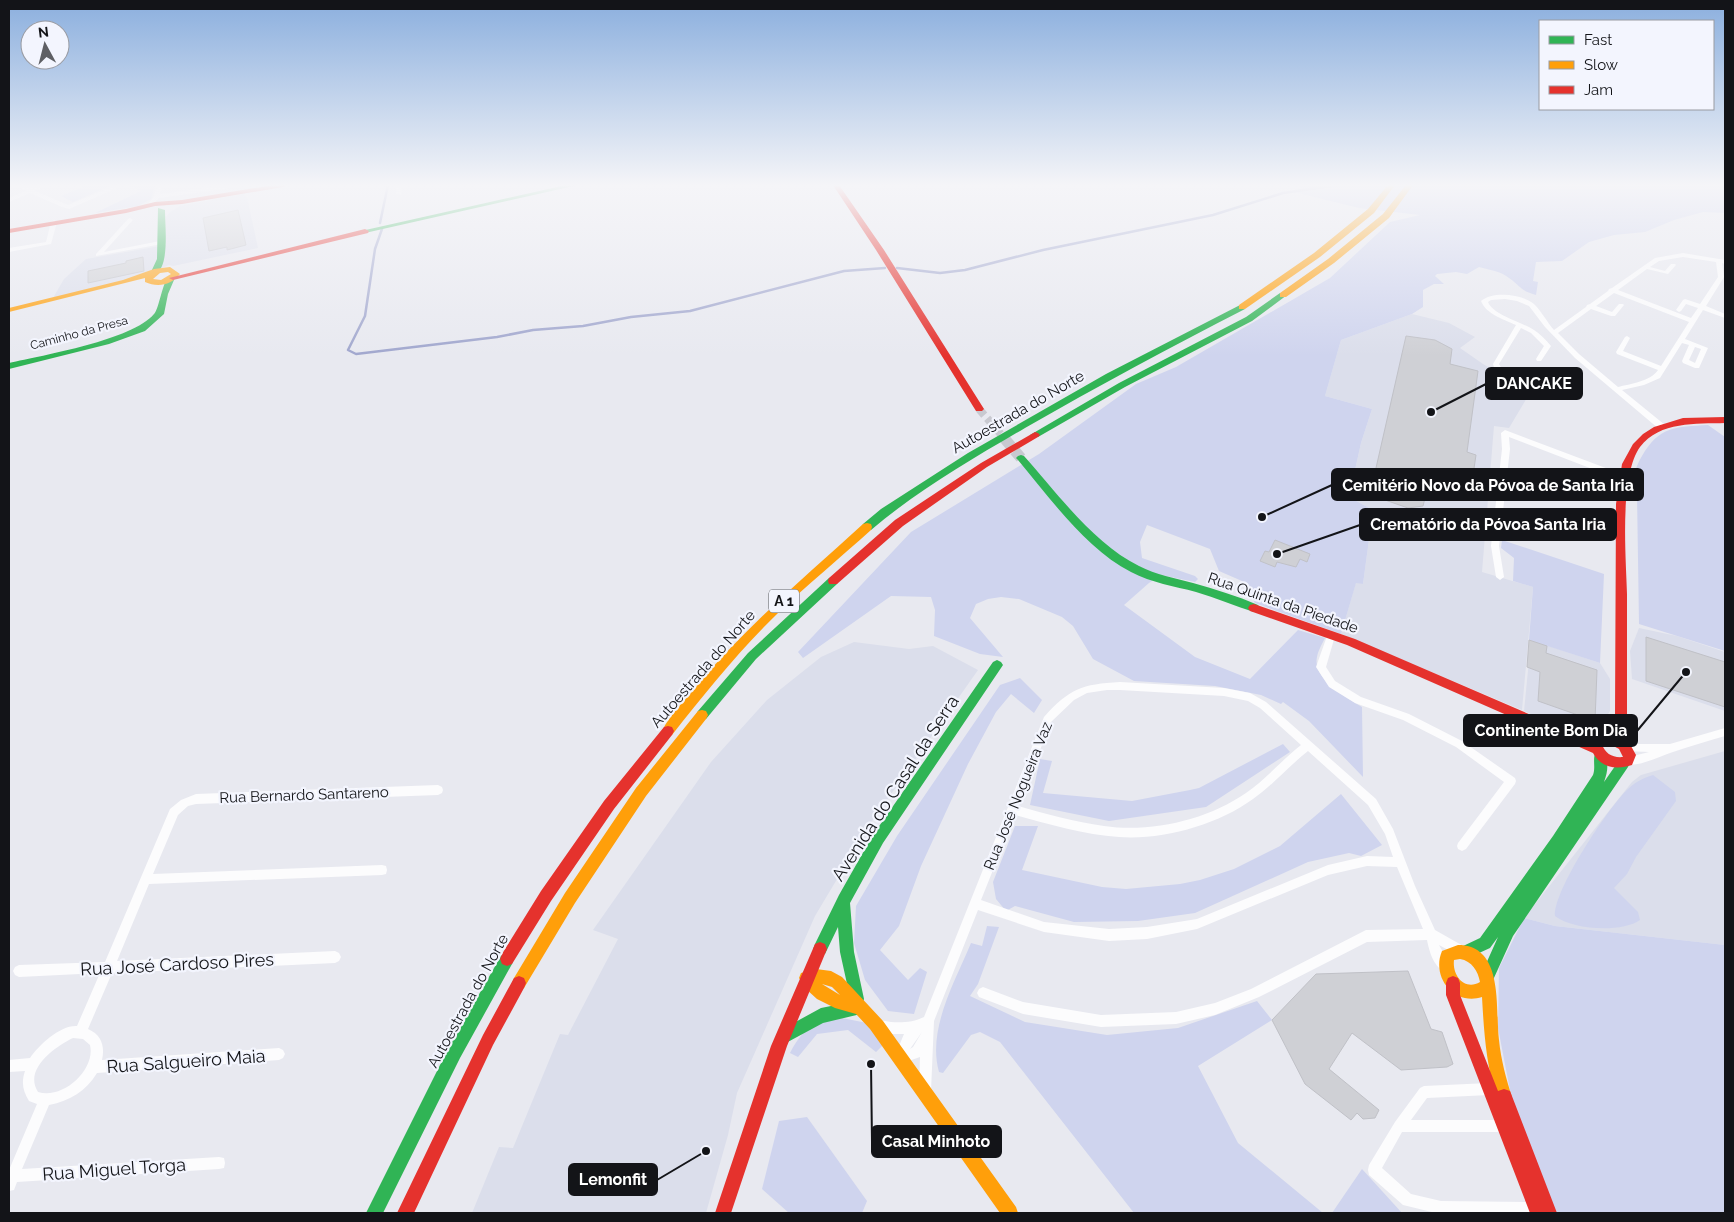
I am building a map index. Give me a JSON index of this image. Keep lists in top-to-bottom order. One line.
{"streets":{"main road":["Caminho da Presa","Autoestrada do Norte","A 1","Rua Quinta da Piedade","Avenida do Casal da Serra"],"street":["Rua Bernardo Santareno","Rua José Nogueira Vaz","Rua José Cardoso Pires","Rua Salgueiro Maia","Rua Miguel Torga"]},"places":["DANCAKE","Cemitério Novo da Póvoa de Santa Iria","Crematório da Póvoa Santa Iria","Continente Bom Dia","Casal Minhoto","Lemonfit"],"legend":["Fast","Slow","Jam"],"north":"top"}
